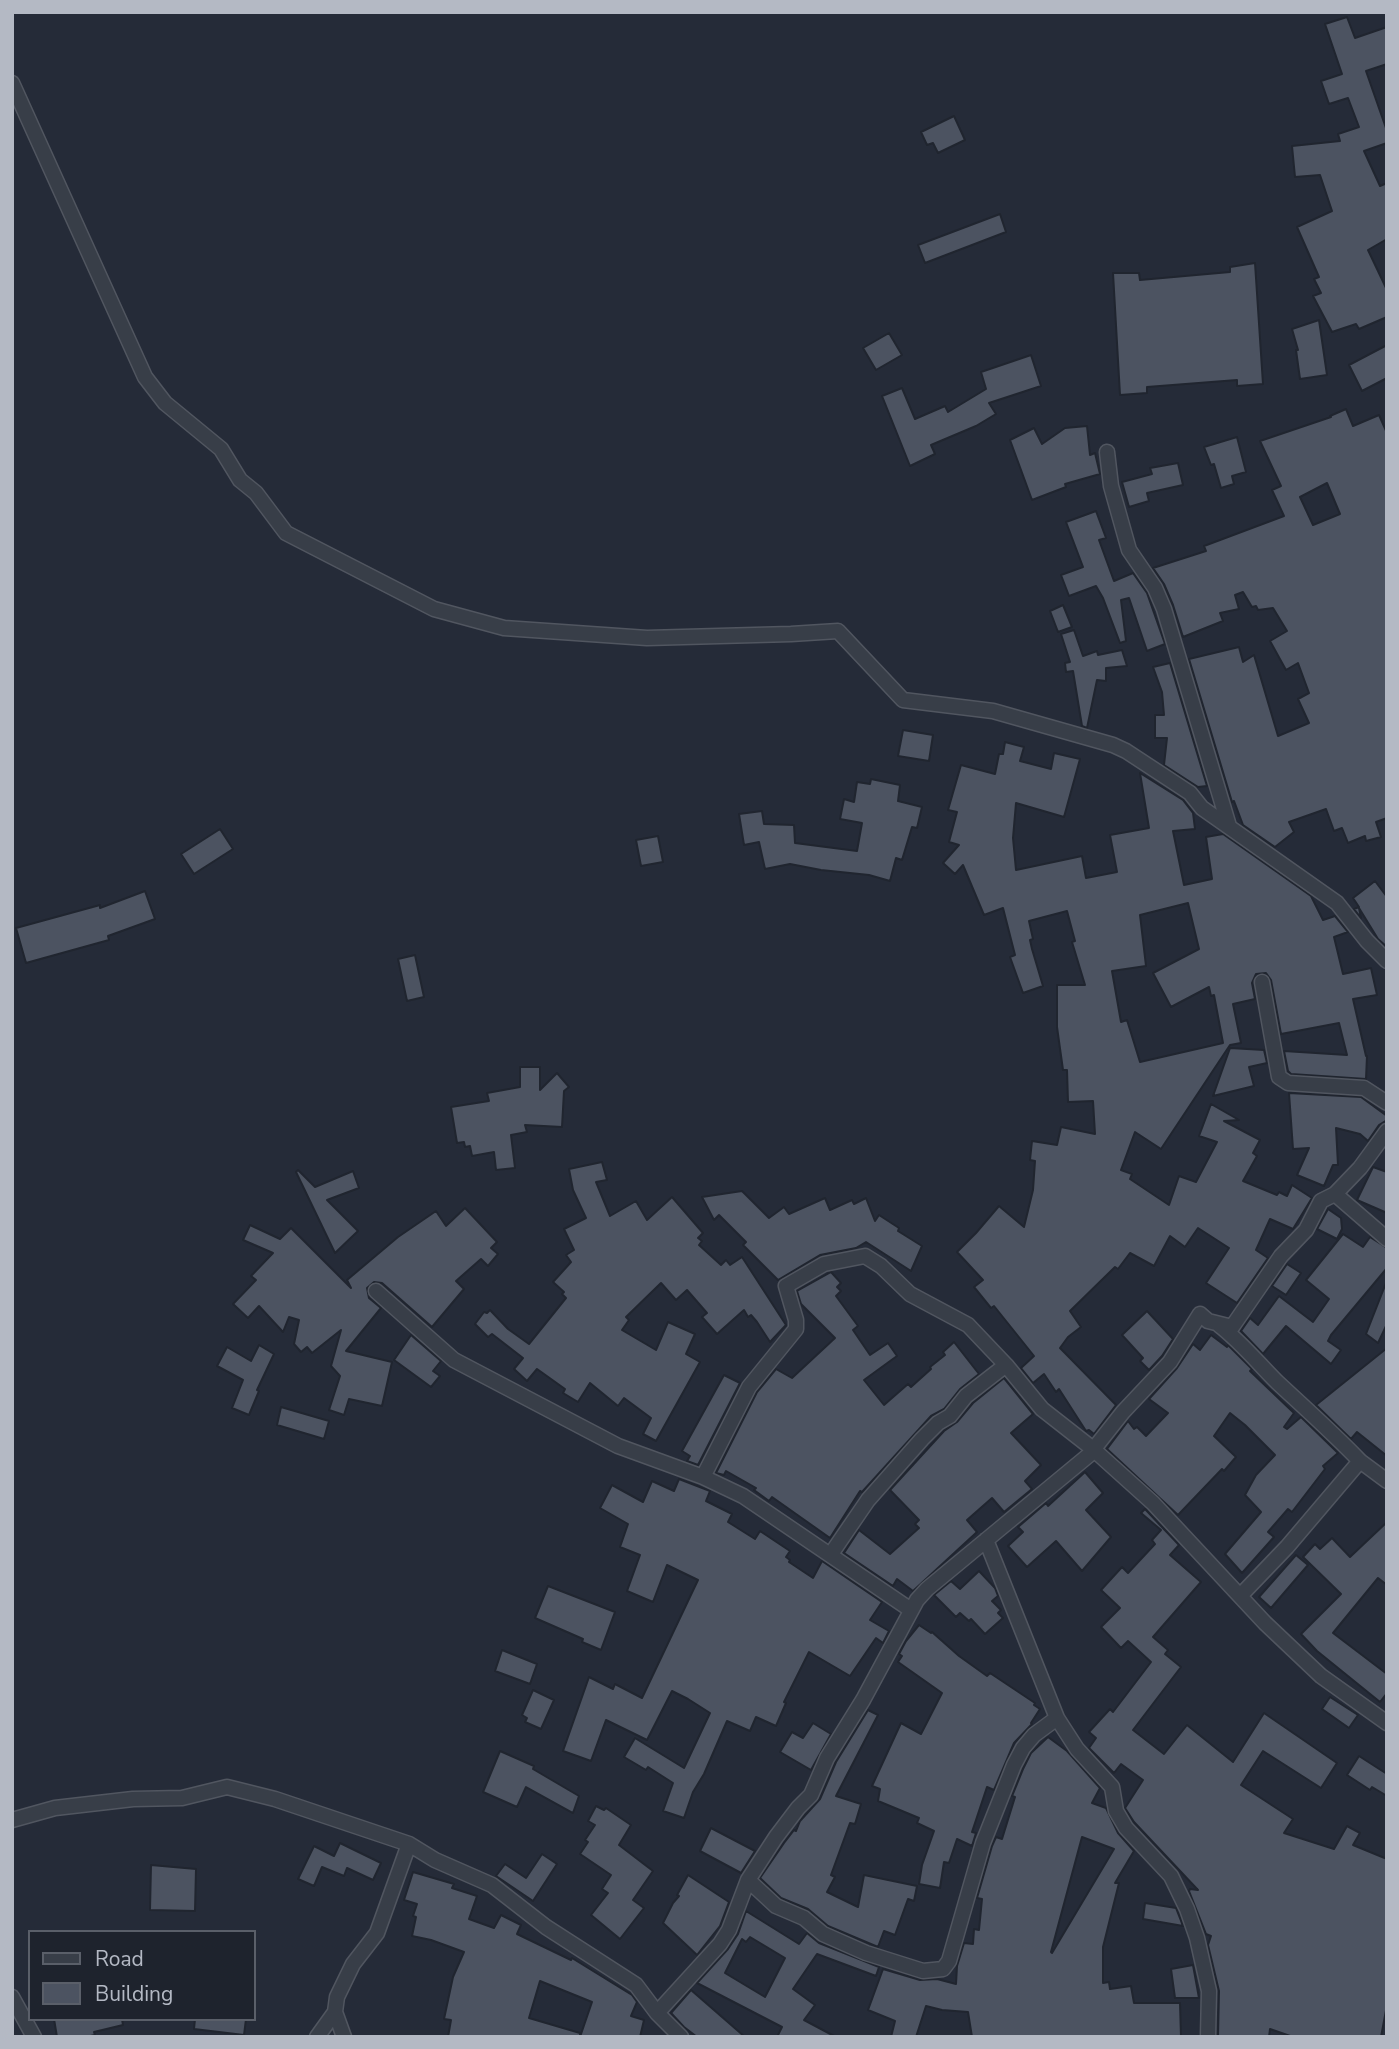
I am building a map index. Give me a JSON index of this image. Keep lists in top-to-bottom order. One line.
{"legend":["Road","Building"]}
